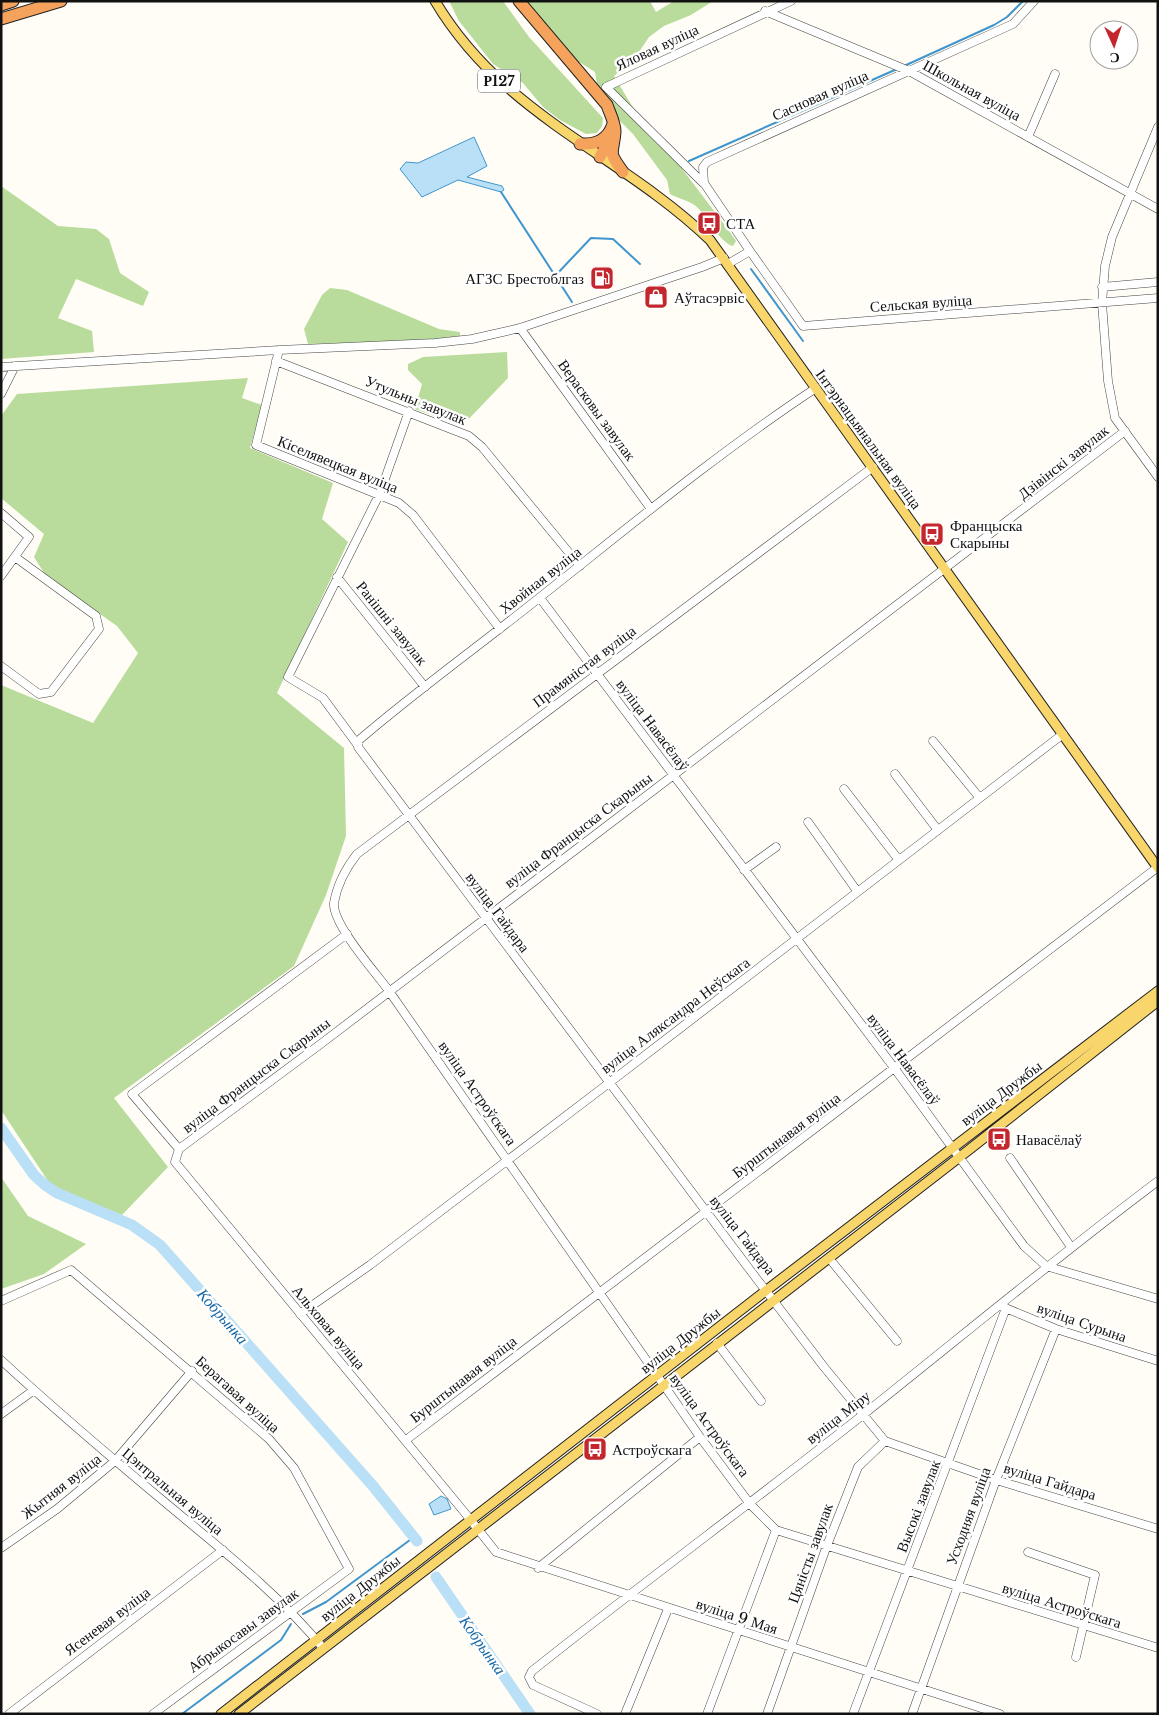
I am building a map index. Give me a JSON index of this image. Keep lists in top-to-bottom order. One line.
{"streets":{"highway":["Р127"],"main road":["Інтэрнацыянальная вуліца","вуліца Дружбы"],"street":["Яловая вуліца","Школьная вуліца","Сасновая вуліца","Сельская вуліца","Утульны завулак","Верасковы завулак","Дзівінскі завулак","Кіселявецкая вуліца","Хвойная вуліца","Ранішні завулак","Прамяністая вуліца","вуліца Навасёлаў","вуліца Францыска Скарыны","вуліца Гайдара","вуліца Аляксандра Неўскага","вуліца Астроўскага","Бурштынавая вуліца","вуліца Сурына","Альховая вуліца","Берагавая вуліца","вуліца Міру","Жытняя вуліца","Цэнтральная вуліца","Высокі завулак","Усходняя вуліца","Цяністы завулак","вуліца 9 Мая","Ясеневая вуліца","Абрыкосавы завулак"]},"crossings":[["Яловая вуліца","Школьная вуліца"],["Яловая вуліца","Сасновая вуліца"],["Р127","Інтэрнацыянальная вуліца"],["Школьная вуліца","Сасновая вуліца"],["Утульны завулак","Кіселявецкая вуліца"],["Утульны завулак","Хвойная вуліца"],["Верасковы завулак","Хвойная вуліца"],["Інтэрнацыянальная вуліца","Дзівінскі завулак"],["Інтэрнацыянальная вуліца","Хвойная вуліца"],["Інтэрнацыянальная вуліца","Прамяністая вуліца"],["Інтэрнацыянальная вуліца","вуліца Францыска Скарыны"],["Інтэрнацыянальная вуліца","вуліца Аляксандра Неўскага"],["Інтэрнацыянальная вуліца","Бурштынавая вуліца"],["Дзівінскі завулак","вуліца Францыска Скарыны"],["Кіселявецкая вуліца","Хвойная вуліца"],["Хвойная вуліца","Ранішні завулак"],["Хвойная вуліца","вуліца Навасёлаў"],["Прамяністая вуліца","вуліца Навасёлаў"],["Прамяністая вуліца","вуліца Гайдара"],["Прамяністая вуліца","вуліца Астроўскага"],["вуліца Навасёлаў","вуліца Францыска Скарыны"],["вуліца Навасёлаў","вуліца Аляксандра Неўскага"],["вуліца Навасёлаў","вуліца Дружбы"],["вуліца Навасёлаў","Бурштынавая вуліца"],["вуліца Навасёлаў","вуліца Міру"],["вуліца Францыска Скарыны","вуліца Гайдара"],["вуліца Францыска Скарыны","вуліца Астроўскага"],["вуліца Францыска Скарыны","Альховая вуліца"],["вуліца Гайдара","вуліца Аляксандра Неўскага"],["вуліца Гайдара","вуліца Дружбы"],["вуліца Гайдара","Бурштынавая вуліца"],["вуліца Гайдара","вуліца Міру"],["вуліца Гайдара","Высокі завулак"],["вуліца Гайдара","Усходняя вуліца"],["вуліца Гайдара","Цяністы завулак"],["вуліца Аляксандра Неўскага","вуліца Астроўскага"],["вуліца Аляксандра Неўскага","Альховая вуліца"],["вуліца Астроўскага","вуліца Дружбы"],["вуліца Астроўскага","Бурштынавая вуліца"],["вуліца Астроўскага","вуліца Міру"],["вуліца Астроўскага","Высокі завулак"],["вуліца Астроўскага","Усходняя вуліца"],["вуліца Астроўскага","Цяністы завулак"],["вуліца Дружбы","Альховая вуліца"],["вуліца Дружбы","Цэнтральная вуліца"],["вуліца Дружбы","вуліца 9 Мая"],["Бурштынавая вуліца","Альховая вуліца"],["вуліца Сурына","вуліца Міру"],["вуліца Сурына","Высокі завулак"],["вуліца Сурына","Усходняя вуліца"],["Берагавая вуліца","Жытняя вуліца"],["Берагавая вуліца","Абрыкосавы завулак"],["вуліца Міру","Высокі завулак"],["вуліца Міру","вуліца 9 Мая"],["Жытняя вуліца","Цэнтральная вуліца"],["Цэнтральная вуліца","Ясеневая вуліца"],["Цэнтральная вуліца","Абрыкосавы завулак"],["Высокі завулак","вуліца 9 Мая"],["Усходняя вуліца","вуліца 9 Мая"],["Цяністы завулак","вуліца 9 Мая"]],"water":["Кобрынка"],"places":{"bus stop":["СТА","Францыска Скарыны","Навасёлаў","Астроўскага"],"fuel station":["АГЗС Брестоблгаз"],"shop":["Аўтасэрвіс"]},"north":"bottom"}
